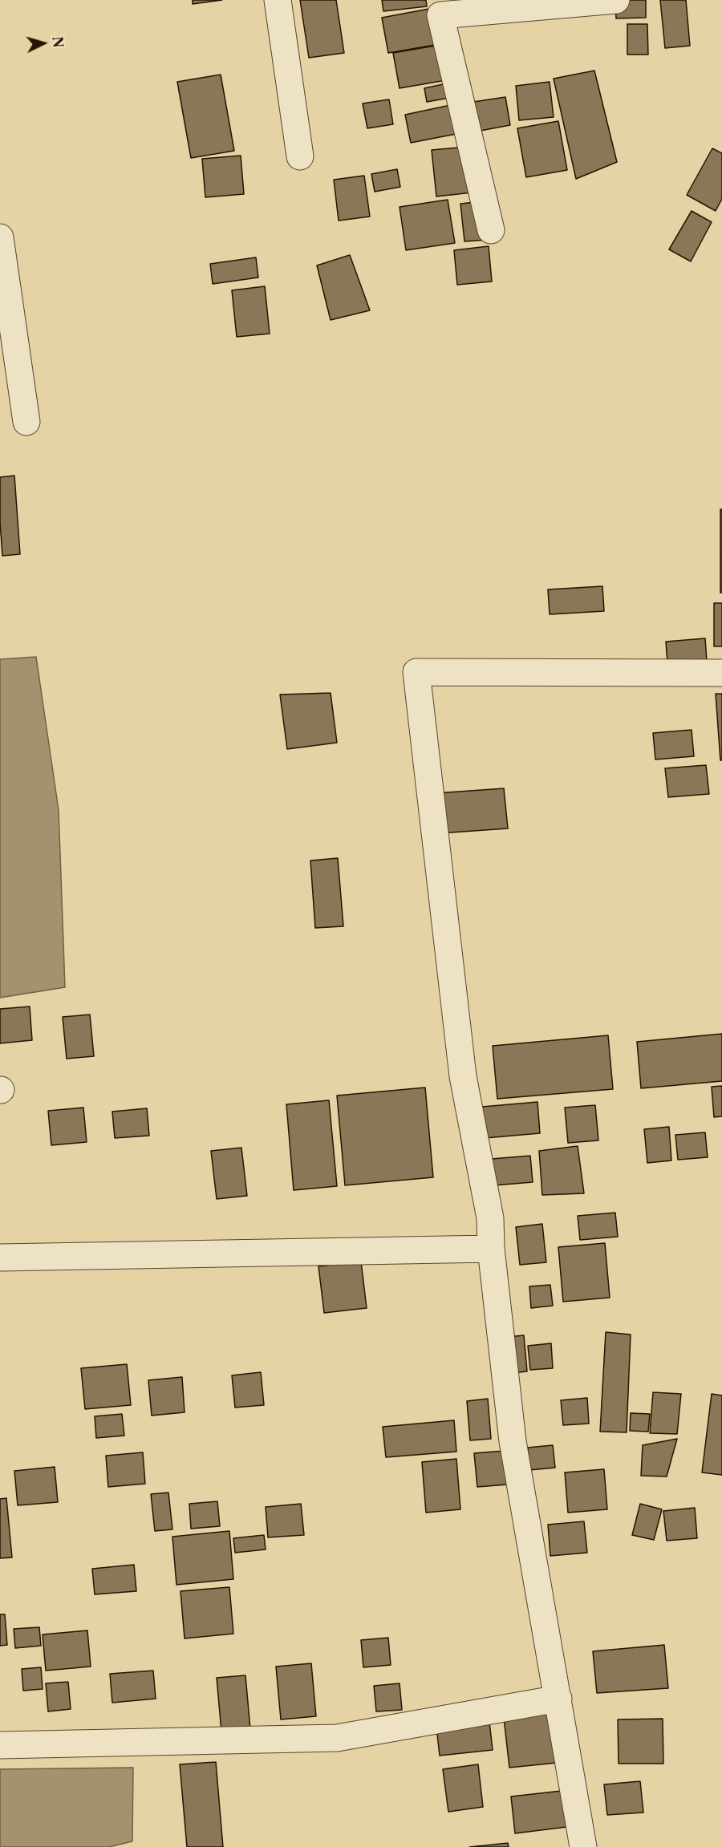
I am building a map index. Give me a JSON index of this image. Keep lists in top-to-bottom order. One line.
{"north":"right"}
